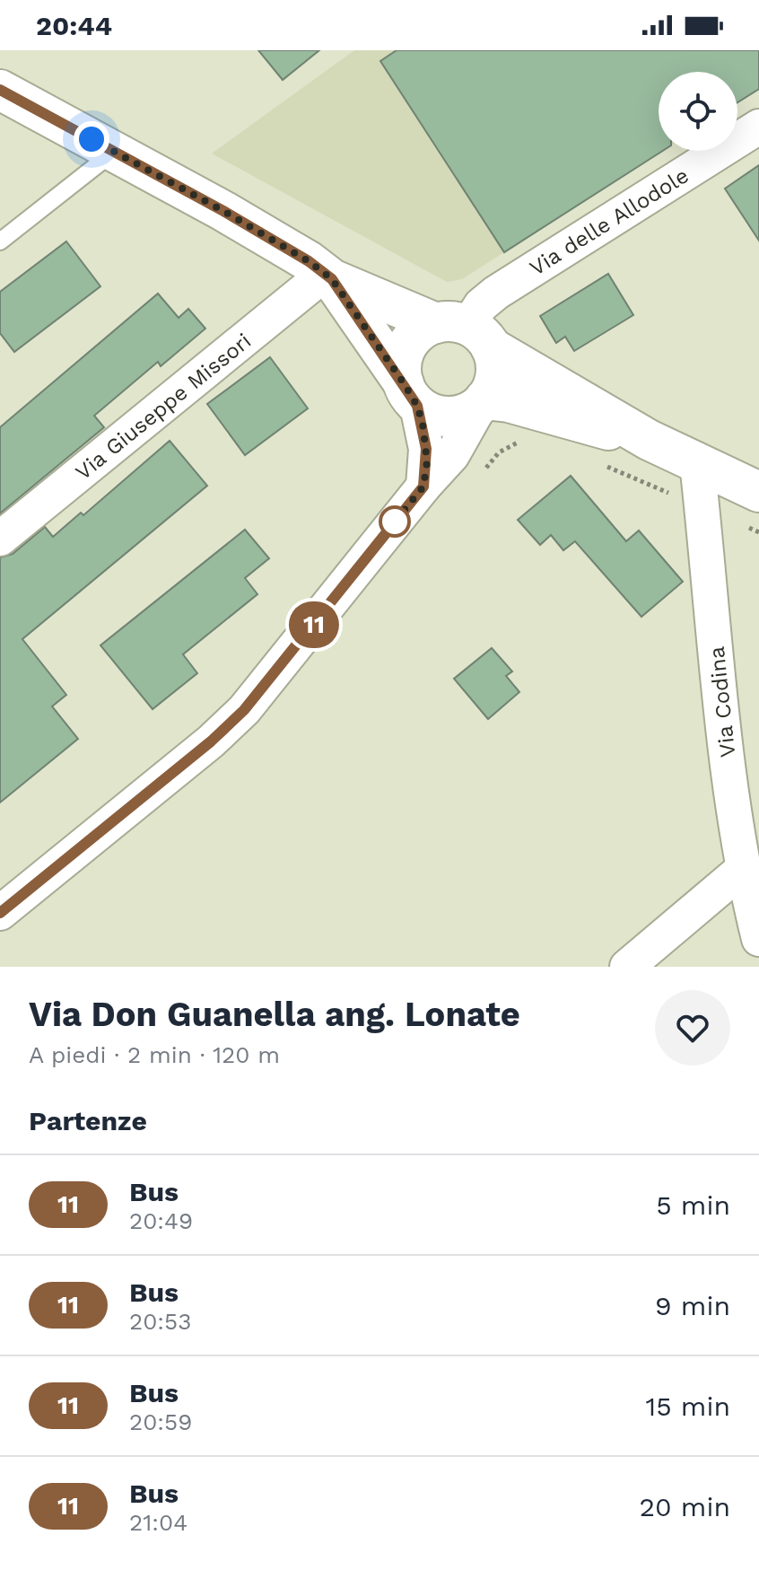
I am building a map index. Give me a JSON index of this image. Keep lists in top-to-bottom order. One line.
{"streets":{"street":["Via delle Allodole","Via Giuseppe Missori","Via Codina"]},"lines":["bus line 11"],"page":{"status":"20:44","on_map":"11","heading":[["Via Don Guanella ang. Lonate","A piedi · 2 min · 120 m"],"Partenze"],"list":[{"mark":"11","name":"Bus","note":"20:49","value":"5 min"},{"mark":"11","name":"Bus","note":"20:53","value":"9 min"},{"mark":"11","name":"Bus","note":"20:59","value":"15 min"},{"mark":"11","name":"Bus","note":"21:04","value":"20 min"}]}}
